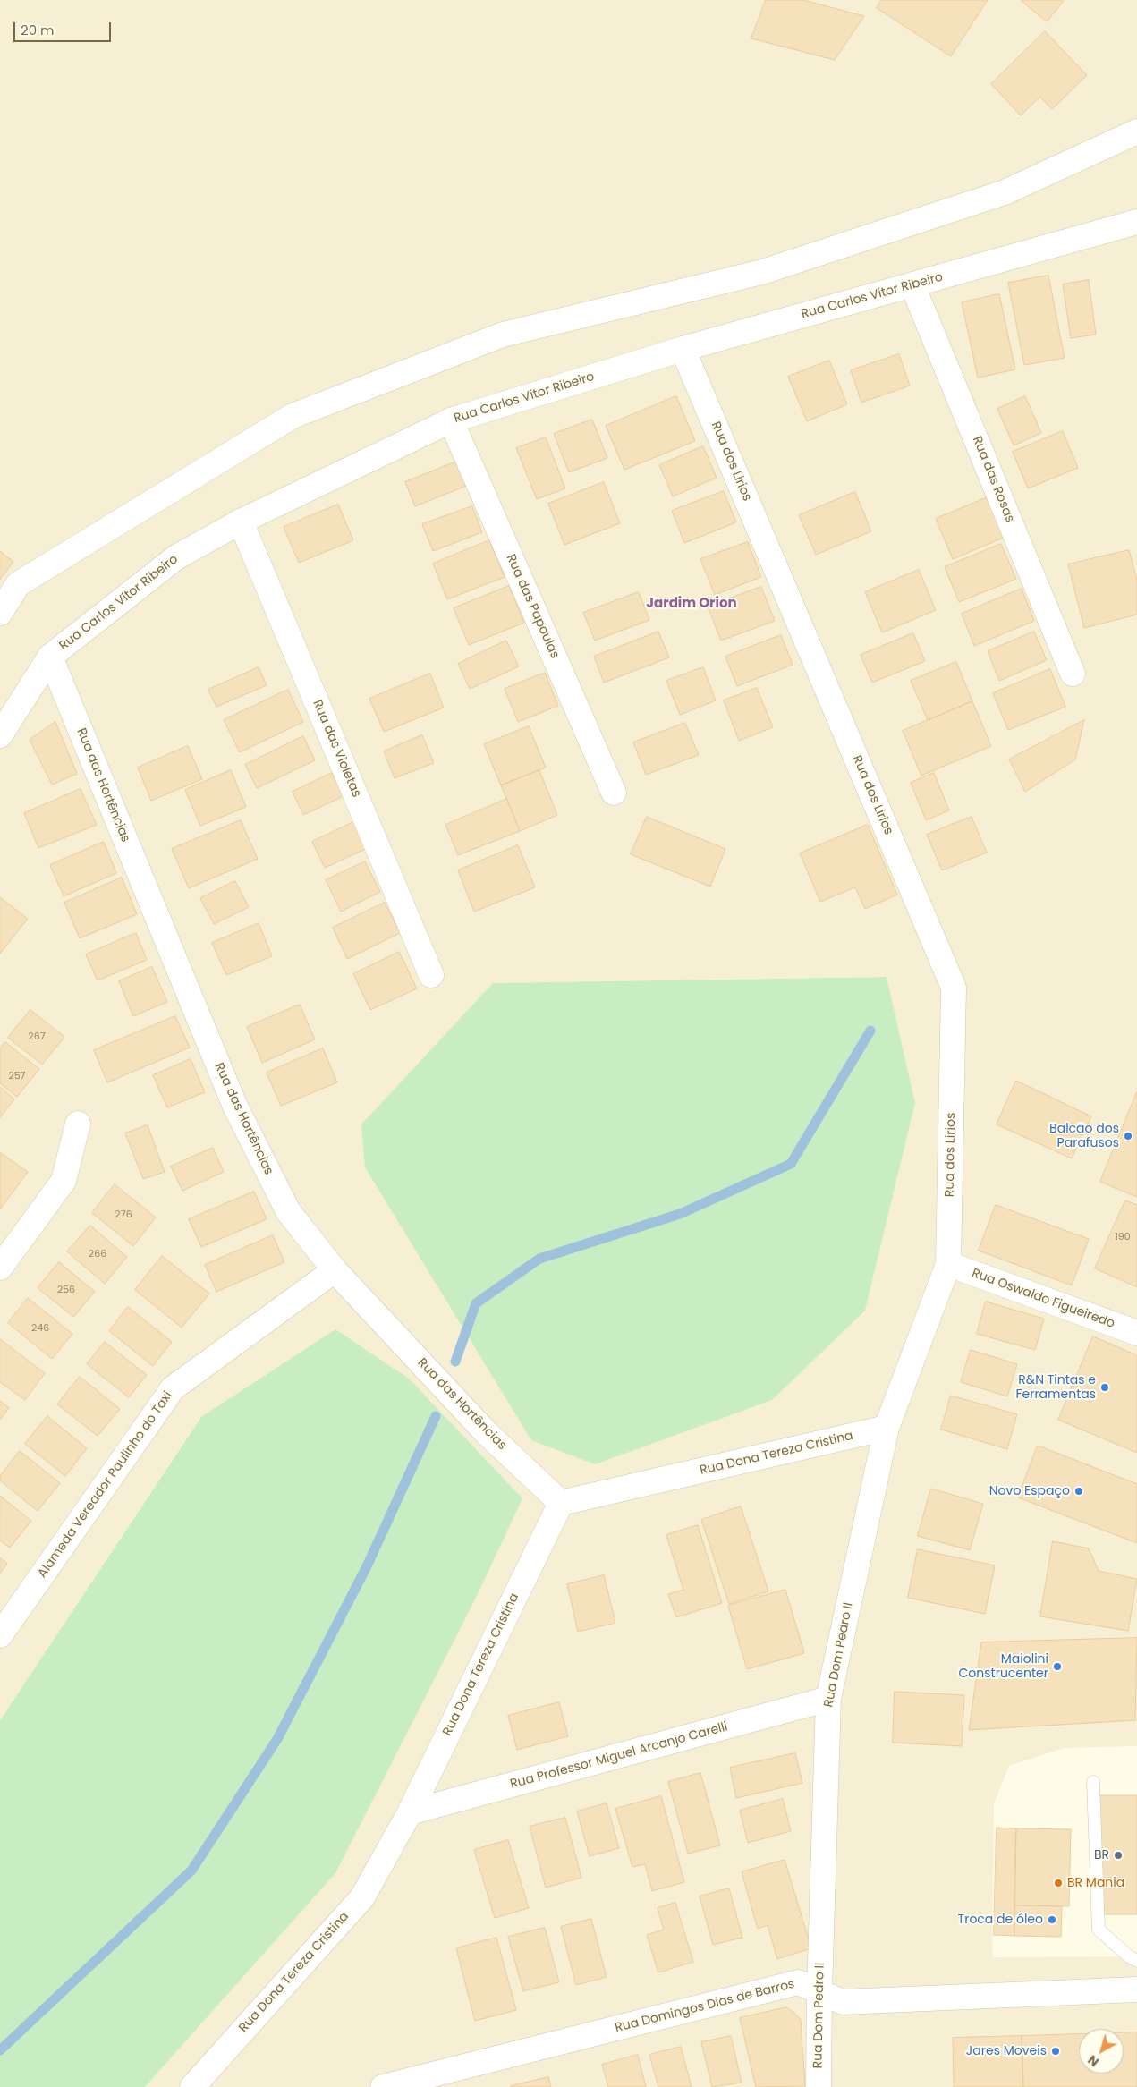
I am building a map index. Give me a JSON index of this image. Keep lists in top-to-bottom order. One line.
{"streets":{"street":["Rua Carlos Vítor Ribeiro","Rua dos Lirios","Rua das Rosas","Rua das Papoulas","Rua das Violetas","Rua das Hortências","Rua Oswaldo Figueiredo","Rua Dona Tereza Cristina","Alameda Vereador Paulinho do Taxi","Rua Dom Pedro II","Rua Professor Miguel Arcanjo Carelli","Rua Domingos Dias de Barros"]},"crossings":[["Rua Carlos Vítor Ribeiro","Rua dos Lirios"],["Rua Carlos Vítor Ribeiro","Rua das Rosas"],["Rua Carlos Vítor Ribeiro","Rua das Papoulas"],["Rua Carlos Vítor Ribeiro","Rua das Violetas"],["Rua Carlos Vítor Ribeiro","Rua das Hortências"],["Rua dos Lirios","Rua Oswaldo Figueiredo"],["Rua dos Lirios","Rua Dom Pedro II"],["Rua das Hortências","Rua Dona Tereza Cristina"],["Rua das Hortências","Alameda Vereador Paulinho do Taxi"],["Rua Oswaldo Figueiredo","Rua Dom Pedro II"],["Rua Dona Tereza Cristina","Rua Dom Pedro II"],["Rua Dona Tereza Cristina","Rua Professor Miguel Arcanjo Carelli"],["Rua Dom Pedro II","Rua Professor Miguel Arcanjo Carelli"],["Rua Dom Pedro II","Rua Domingos Dias de Barros"]],"districts":["Jardim Orion"],"places":["Balcão dos Parafusos","R&N Tintas e Ferramentas","Novo Espaço","Maiolini Construcenter","BR","BR Mania","Troca de óleo","Jares Moveis"],"house_numbers":["267","257","276","190","266","256","246"],"scale_bar":"20 m","north":"bottom left"}
